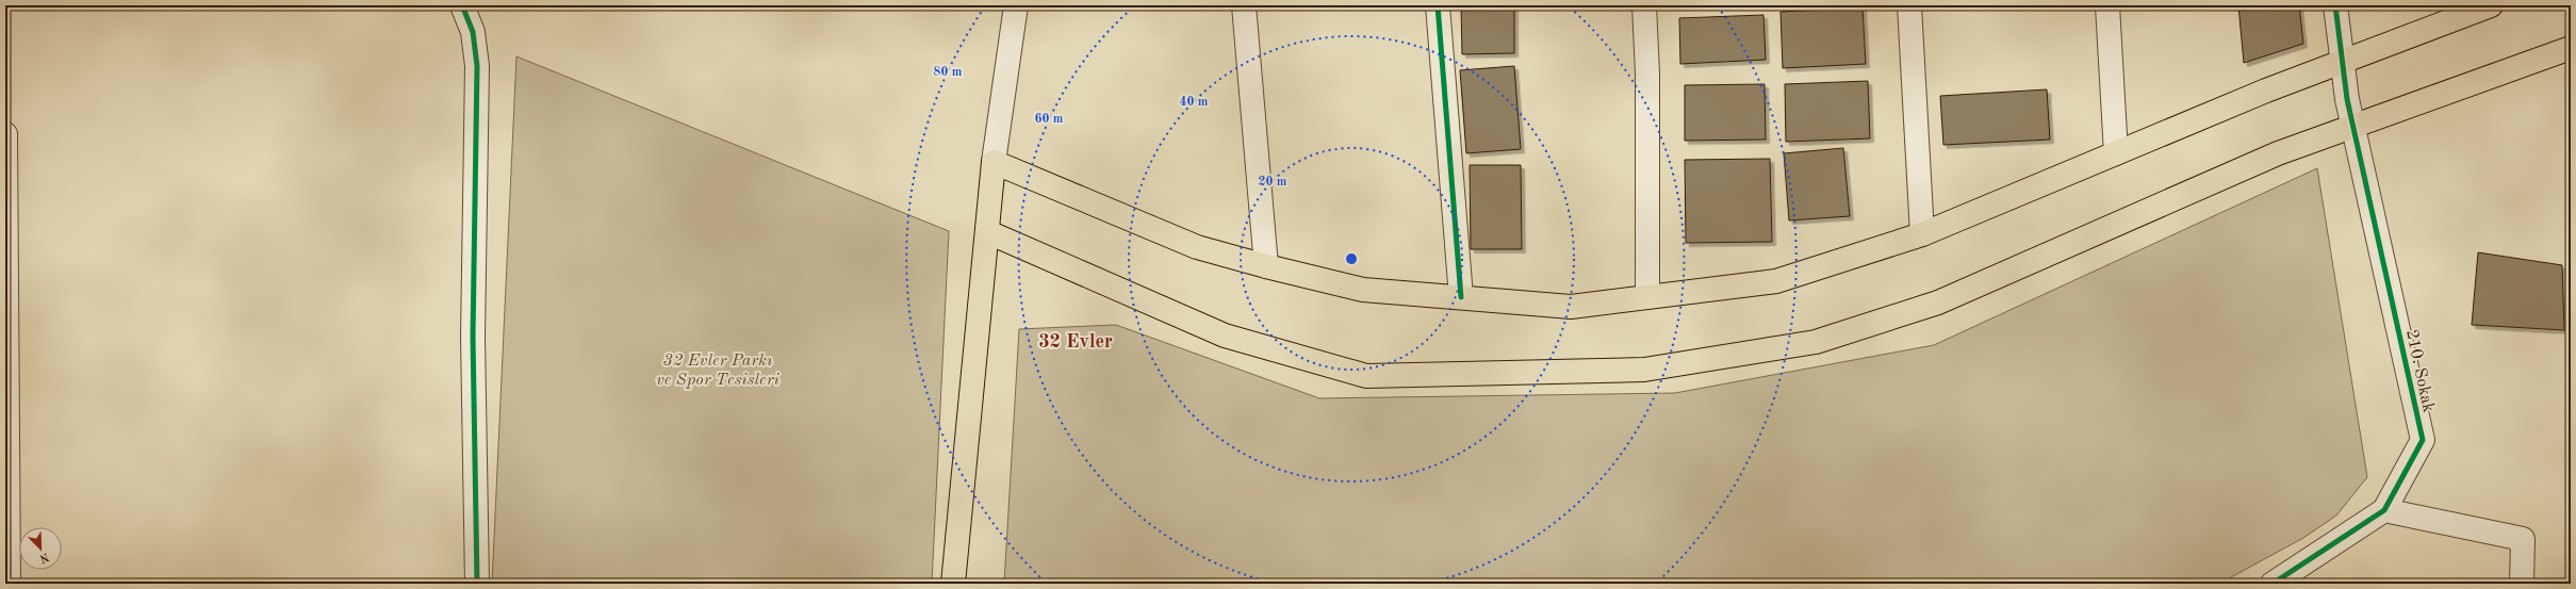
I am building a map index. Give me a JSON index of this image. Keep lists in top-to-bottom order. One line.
{"streets":{"street":["210. Sokak"]},"districts":["32 Evler"],"parks":["32 Evler Parkı ve Spor Tesisleri"],"north":"bottom right","rings":["80 m","40 m","60 m","20 m"]}
